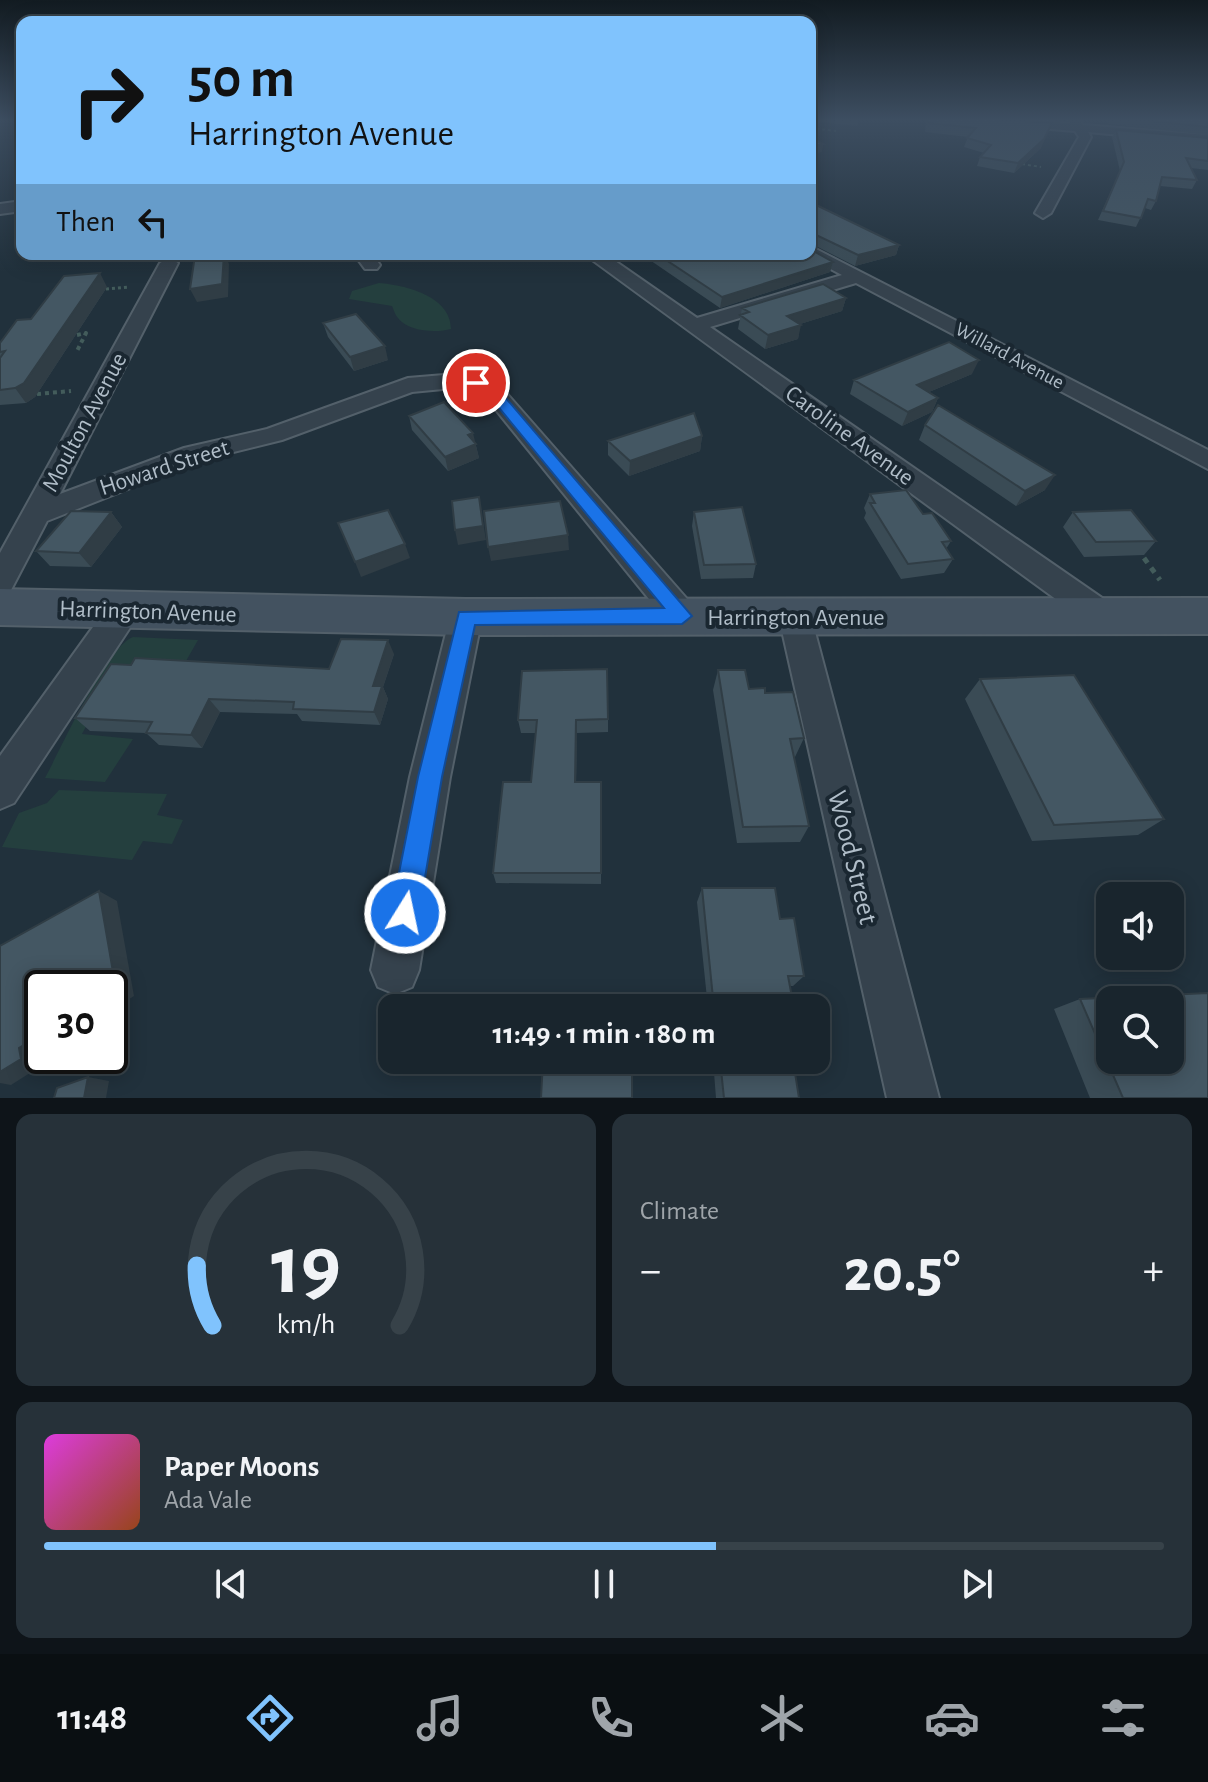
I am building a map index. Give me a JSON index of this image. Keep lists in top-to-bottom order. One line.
{"streets":{"main road":["Harrington Avenue"],"street":["Willard Avenue","Moulton Avenue","Caroline Avenue","Howard Street","Wood Street"]},"crossings":[["Moulton Avenue","Howard Street"],["Caroline Avenue","Harrington Avenue"],["Howard Street","Harrington Avenue"],["Harrington Avenue","Wood Street"]],"page":{"turn":["50 m","Harrington Avenue"],"then":"Then","limit":"30","trip":"11:49 · 1 min · 180 m","tile":"Climate","heat":["−","20.5°","+"],"song":["Paper Moons","Ada Vale"],"tabs":"11:48","gauge":["19","km/h"]}}
